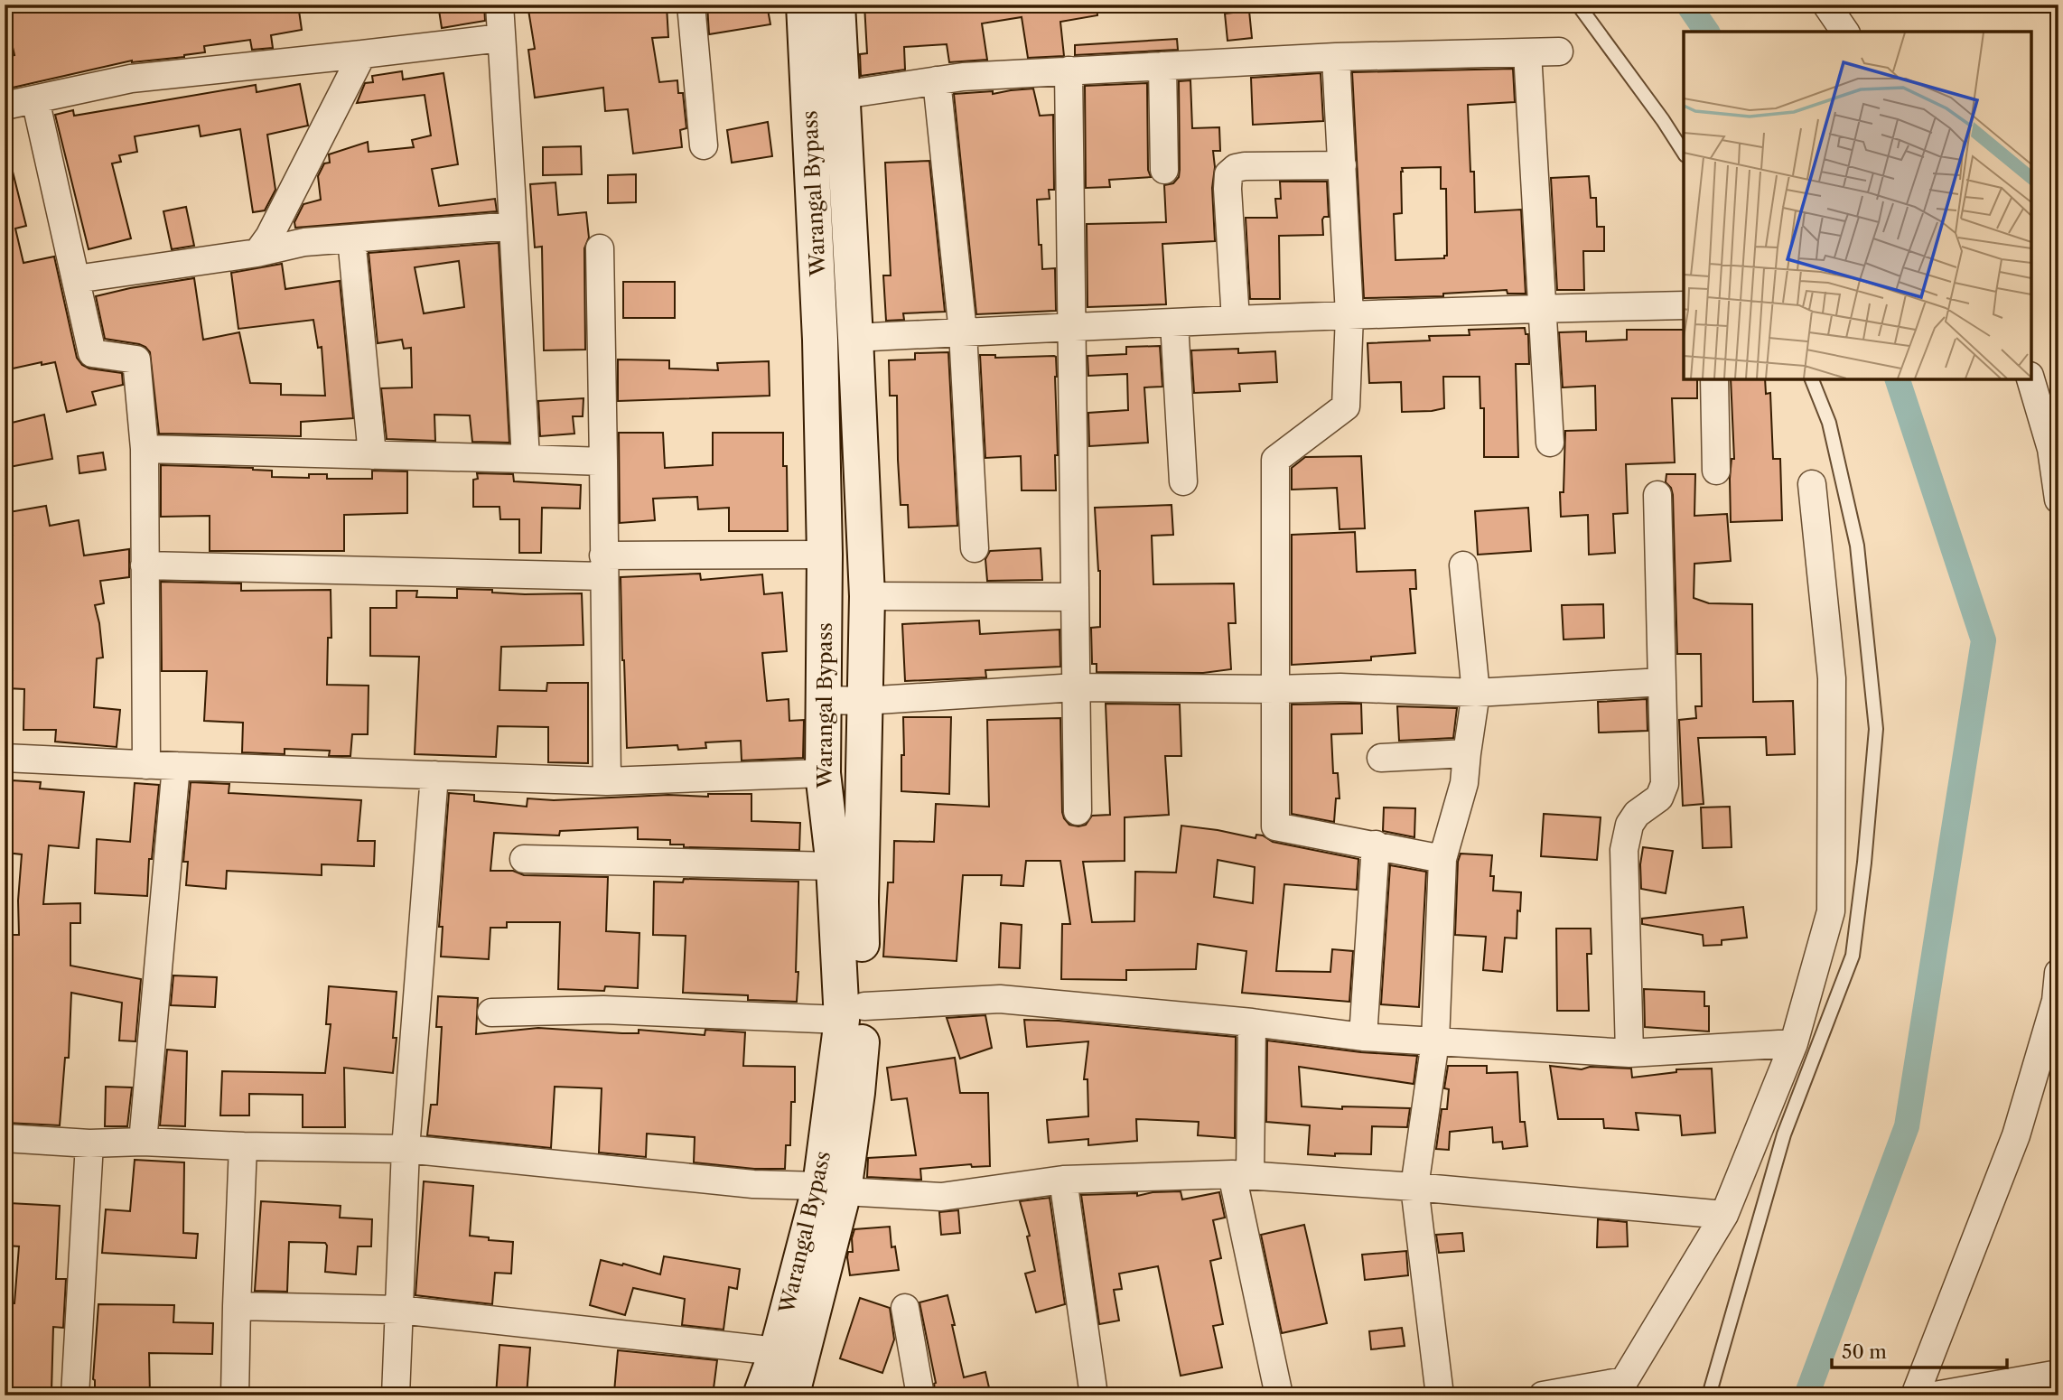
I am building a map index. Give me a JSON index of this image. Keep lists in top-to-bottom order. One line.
{"streets":{"main road":["Warangal Bypass"]},"scale_bar":"50 m"}
